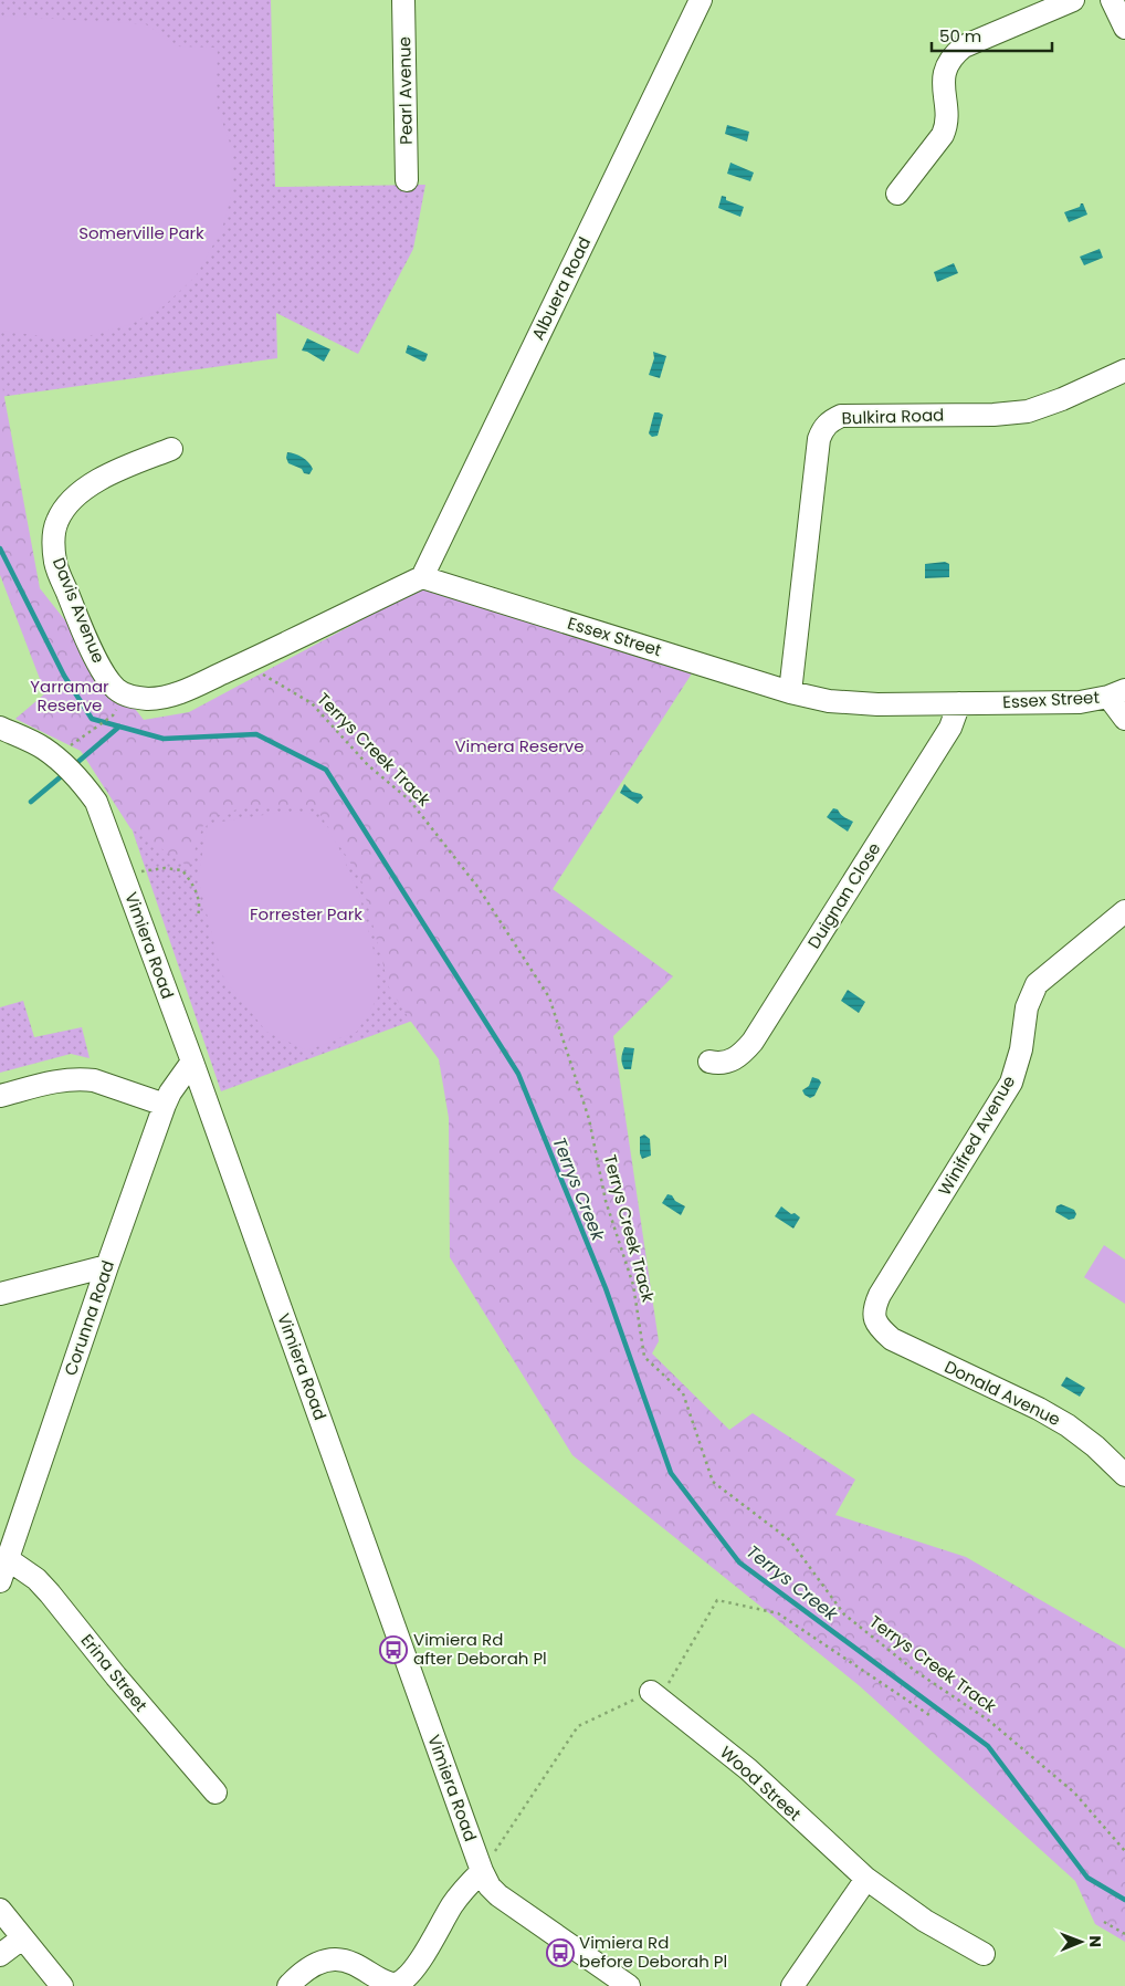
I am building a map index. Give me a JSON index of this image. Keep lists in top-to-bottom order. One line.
{"streets":{"street":["Pearl Avenue","Albuera Road","Bulkira Road","Davis Avenue","Essex Street","Duignan Close","Vimiera Road","Winifred Avenue","Corunna Road","Donald Avenue","Erina Street","Wood Street"],"path":["Terrys Creek Track"]},"crossings":[["Albuera Road","Essex Street"],["Bulkira Road","Essex Street"],["Davis Avenue","Terrys Creek Track"],["Essex Street","Duignan Close"],["Vimiera Road","Corunna Road"],["Winifred Avenue","Donald Avenue"],["Corunna Road","Erina Street"]],"water":["Terrys Creek"],"parks":["Somerville Park","Yarramar Reserve","Vimera Reserve","Forrester Park"],"places":{"bus stop":["Vimiera Rd after Deborah Pl","Vimiera Rd before Deborah Pl"]},"scale_bar":"50 m","north":"right"}
